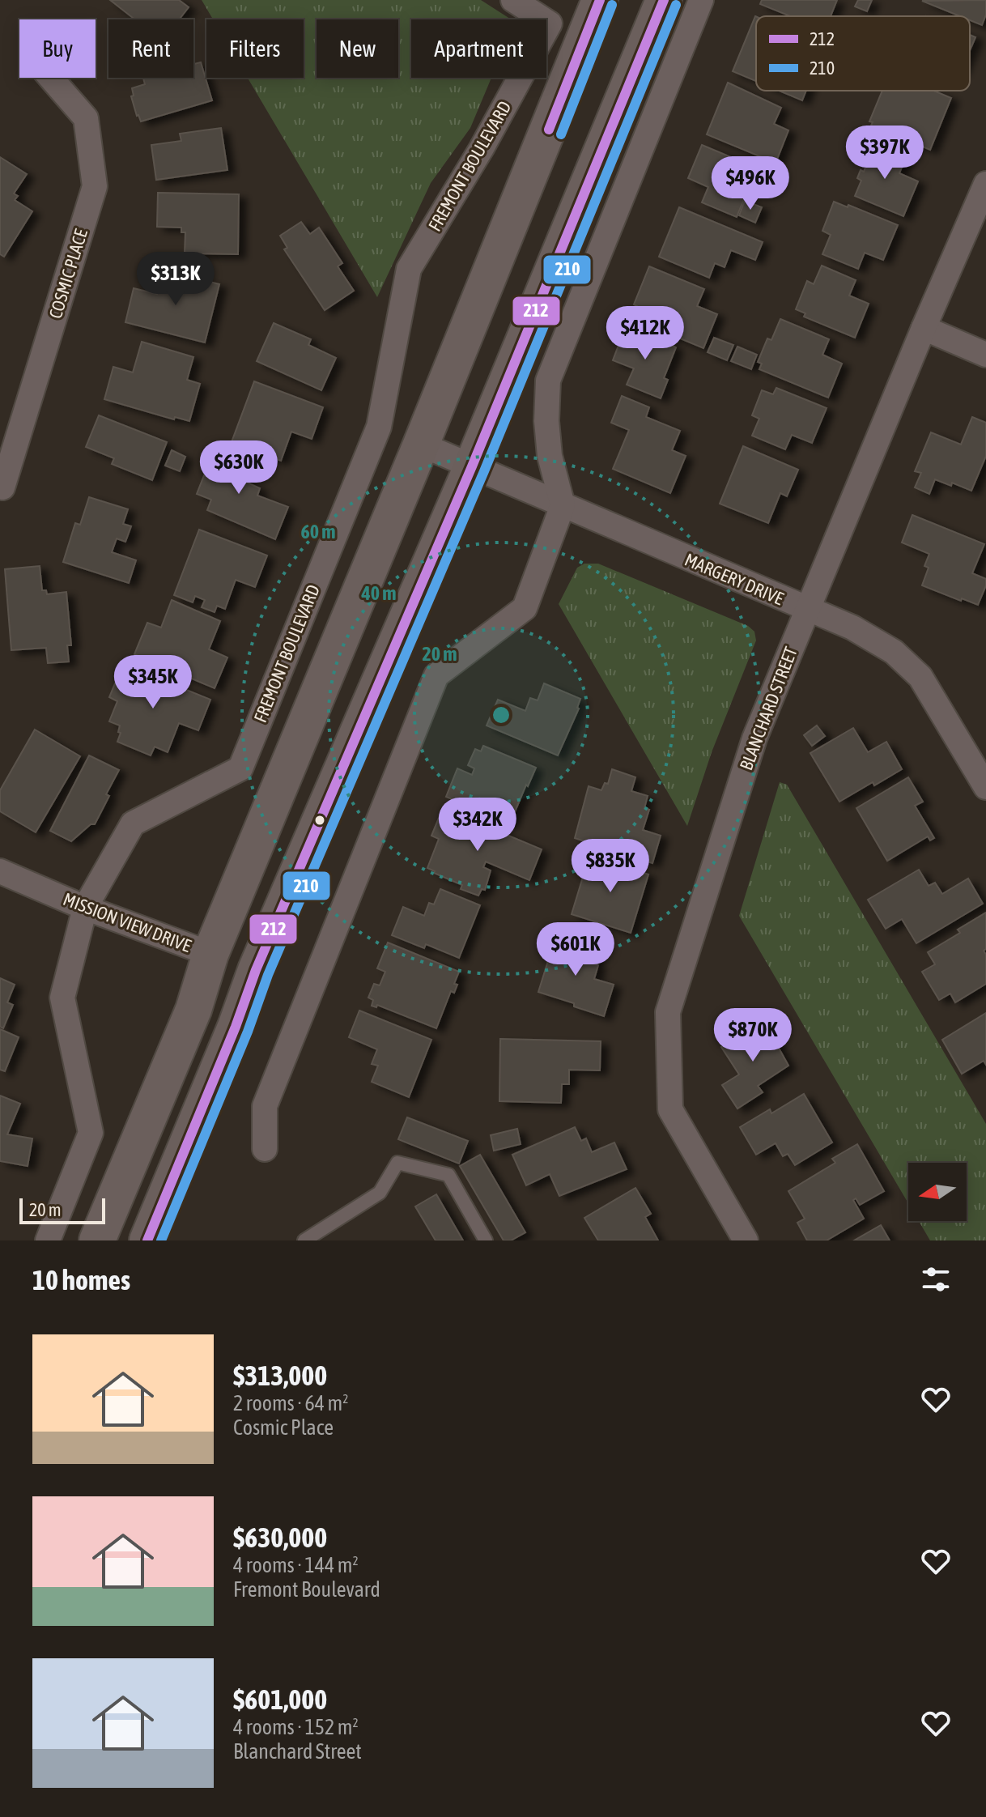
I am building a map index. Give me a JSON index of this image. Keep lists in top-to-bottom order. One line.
{"streets":{"main road":["MISSION VIEW DRIVE"],"street":["FREMONT BOULEVARD","COSMIC PLACE","MARGERY DRIVE","BLANCHARD STREET"]},"crossings":[["FREMONT BOULEVARD","MISSION VIEW DRIVE"],["MARGERY DRIVE","BLANCHARD STREET"]],"lines":["transit line 212","transit line 210"],"legend":["212","210"],"scale_bar":"20 m","north":"left","page":{"chip":["Buy","Rent","Filters","New","Apartment"],"price":["$397K","$496K","$313K","$412K","$630K","$345K","$342K","$835K","$601K","$870K"],"scale":"20 m","heading":"10 homes","list":[{"name":"$313,000","note":"2 rooms · 64 m² · Cosmic Place"},{"name":"$630,000","note":"4 rooms · 144 m² · Fremont Boulevard"},{"name":"$601,000","note":"4 rooms · 152 m² · Blanchard Street"}]},"rings":["60 m","40 m","20 m"]}
